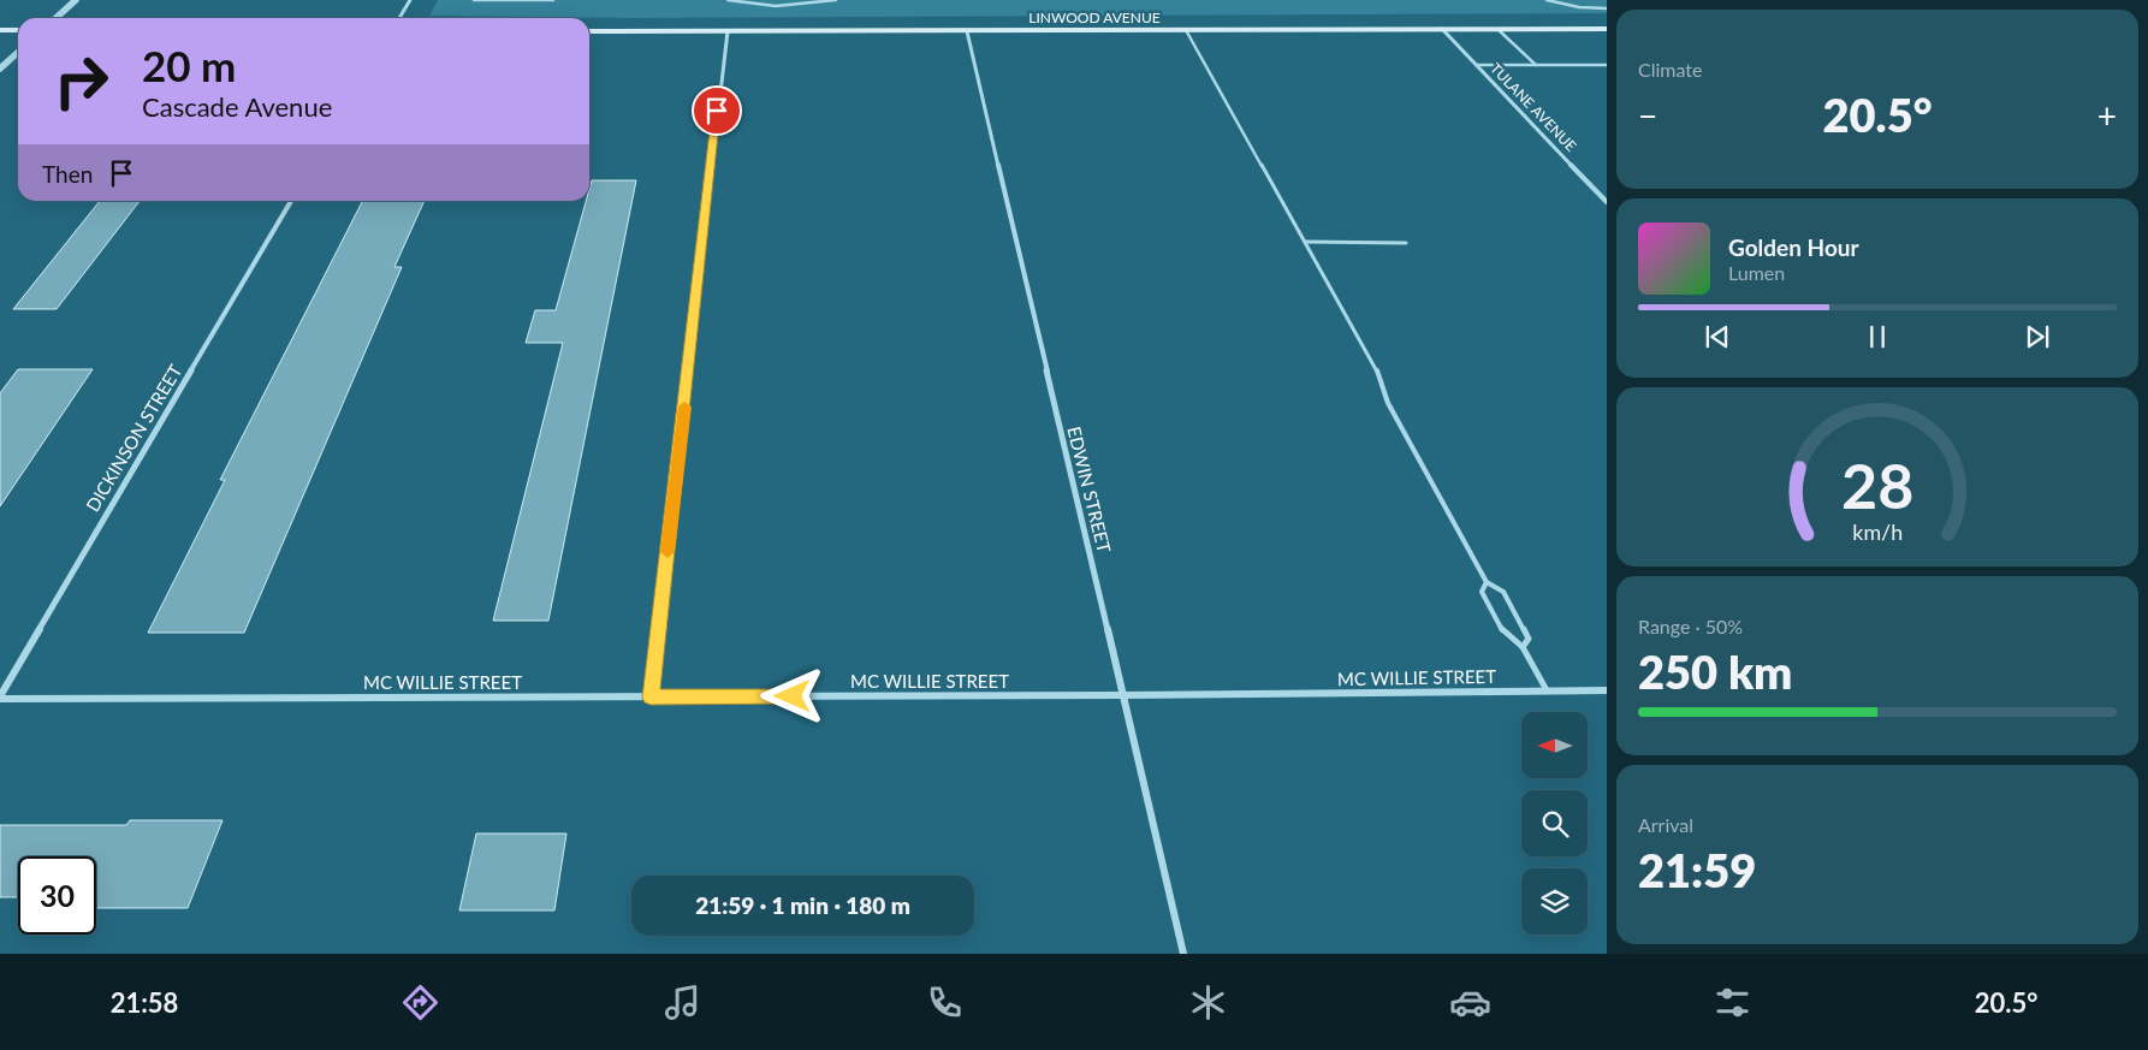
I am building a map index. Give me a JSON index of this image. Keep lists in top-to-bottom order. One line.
{"streets":{"main road":["LINWOOD AVENUE"],"street":["TULANE AVENUE","DICKINSON STREET","EDWIN STREET","MC WILLIE STREET"]},"crossings":[["LINWOOD AVENUE","TULANE AVENUE"],["LINWOOD AVENUE","EDWIN STREET"],["DICKINSON STREET","MC WILLIE STREET"],["EDWIN STREET","MC WILLIE STREET"]],"north":"left","page":{"tile":["Climate",["Range · 50%","250 km"],["Arrival","21:59"]],"turn":["20 m","Cascade Avenue"],"heat":["−","20.5°","+"],"then":"Then","song":["Golden Hour","Lumen"],"limit":"30","trip":"21:59 · 1 min · 180 m","tabs":["21:58","20.5°"],"gauge":["28","km/h"]}}
